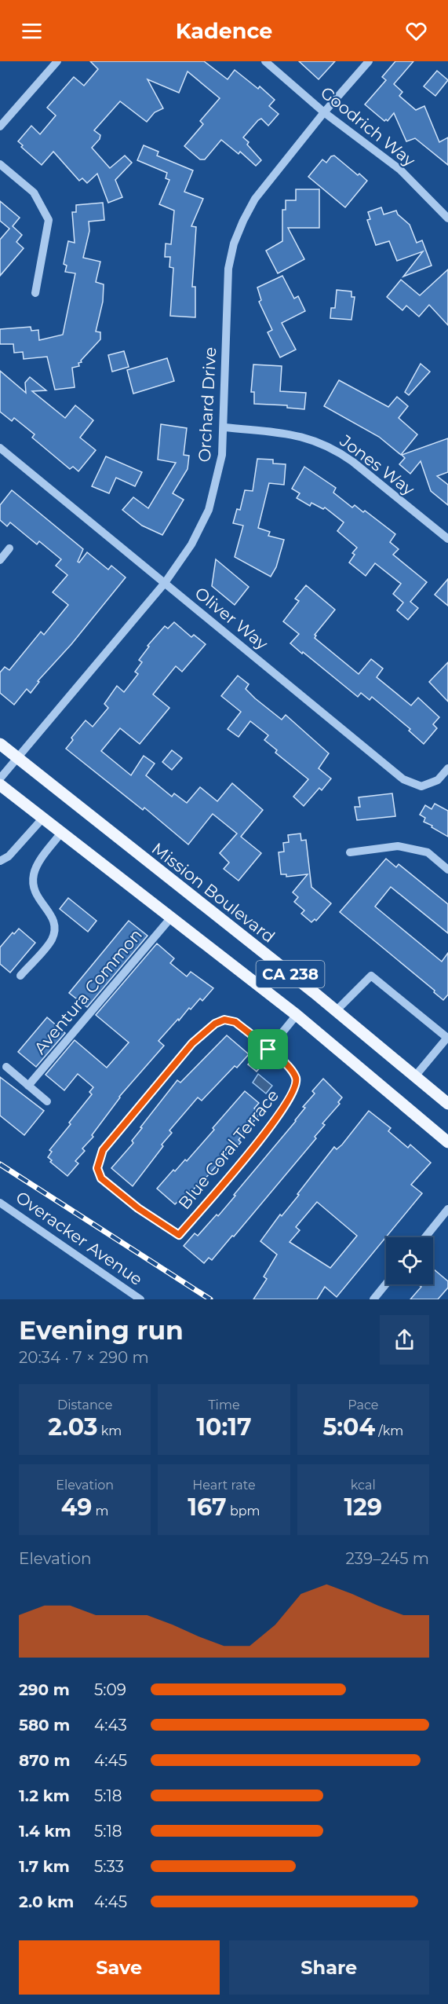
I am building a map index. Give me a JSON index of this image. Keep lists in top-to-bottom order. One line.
{"streets":{"main road":["Mission Boulevard","CA 238"],"street":["Goodrich Way","Orchard Drive","Jones Way","Oliver Way","Aventura Common","Blue Coral Terrace","Overacker Avenue"]},"crossings":[["Goodrich Way","Orchard Drive"],["Orchard Drive","Jones Way"],["Orchard Drive","Oliver Way"],["Orchard Drive","Mission Boulevard"],["CA 238","Aventura Common"]],"page":{"header":"Kadence","heading":["Evening run","20:34 · 7 × 290 m"],"stats":[["Distance","2.03 km"],["Time","10:17"],["Pace","5:04 /km"],["Elevation","49 m"],["Heart rate","167 bpm"],["kcal","129"]],"chart":["Elevation","239–245 m"],"list":[{"name":"290 m","note":"5:09"},{"name":"580 m","note":"4:43"},{"name":"870 m","note":"4:45"},{"name":"1.2 km","note":"5:18"},{"name":"1.4 km","note":"5:18"},{"name":"1.7 km","note":"5:33"},{"name":"2.0 km","note":"4:45"}],"buttons":["Save","Share"]}}
